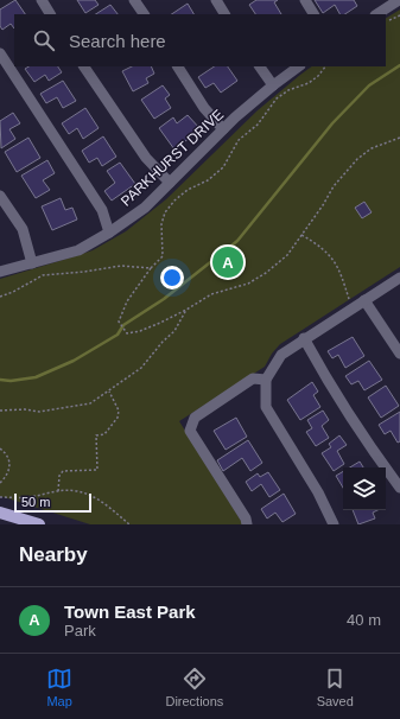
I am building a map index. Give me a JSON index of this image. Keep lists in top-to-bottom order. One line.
{"streets":{"street":["PARKHURST DRIVE"]},"scale_bar":"50 m","page":{"search":"Search here","pins":"A","scale":"50 m","heading":"Nearby","list":[{"mark":"A","name":"Town East Park","note":"Park","value":"40 m"}],"nav":["Map","Directions","Saved"]}}
